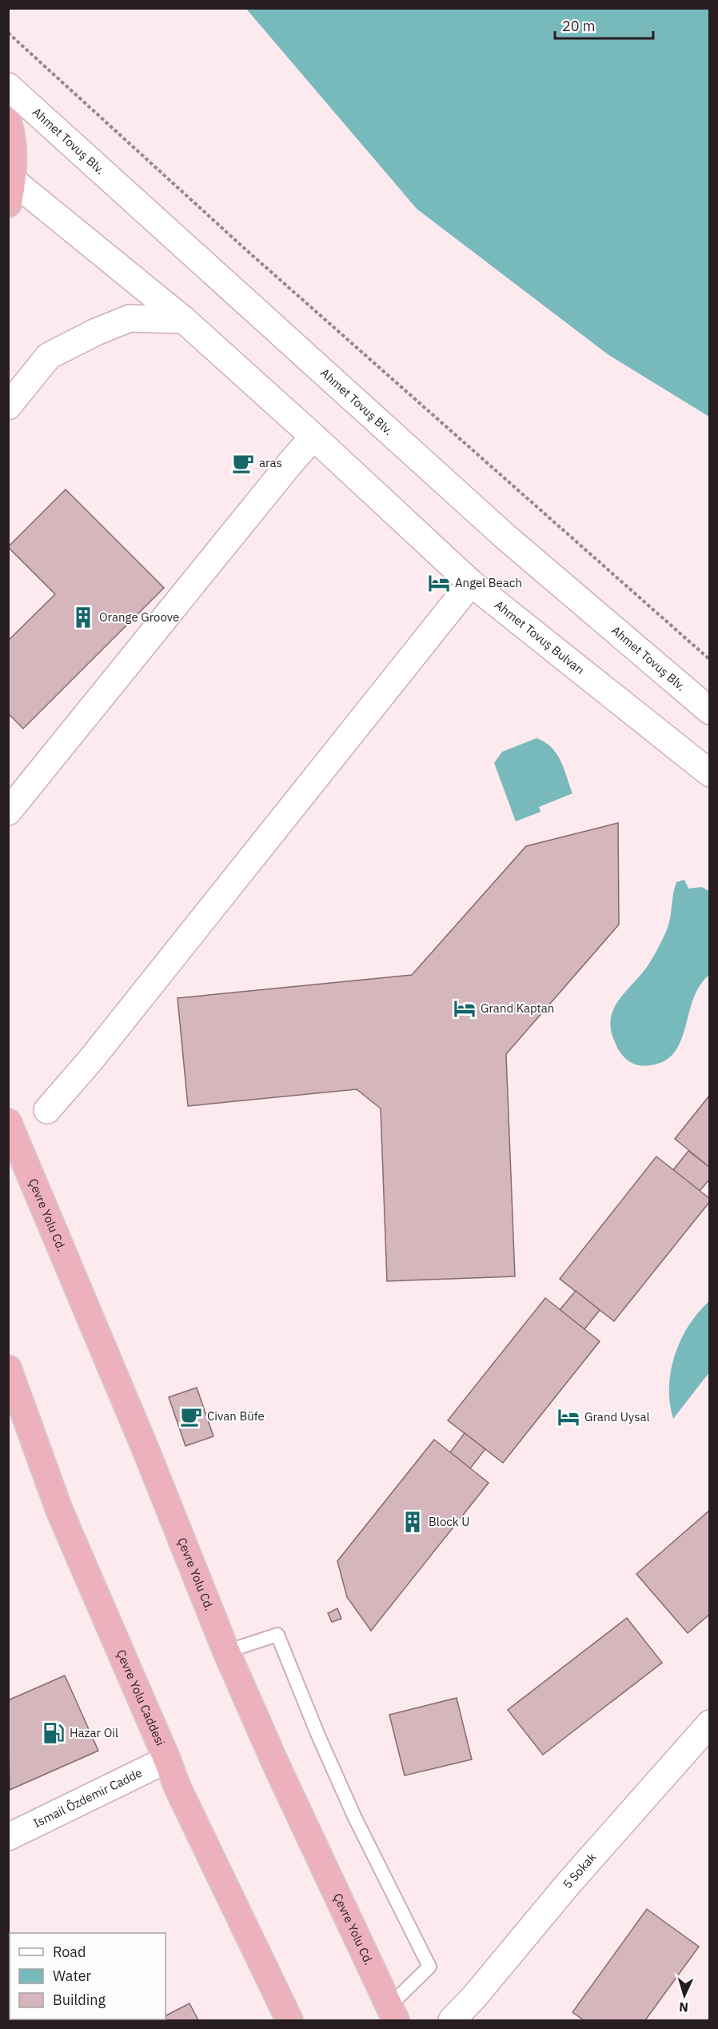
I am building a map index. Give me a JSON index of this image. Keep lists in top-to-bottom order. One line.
{"streets":{"highway":["Çevre Yolu Cd.","Çevre Yolu Caddesi"],"street":["Ahmet Tovuş Blv.","Ahmet Tovuş Bulvarı","Ismail Ôzdemir Cadde","5 Sokak"]},"crossings":[["Çevre Yolu Caddesi","Ismail Ôzdemir Cadde"]],"places":{"cafe":["aras","Civan Büfe"],"hotel":["Angel Beach","Grand Kaptan","Grand Uysal"],"building":["Orange Groove","Block U"],"fuel station":["Hazar Oil"]},"legend":["Road","Water","Building"],"scale_bar":"20 m","north":"bottom"}
